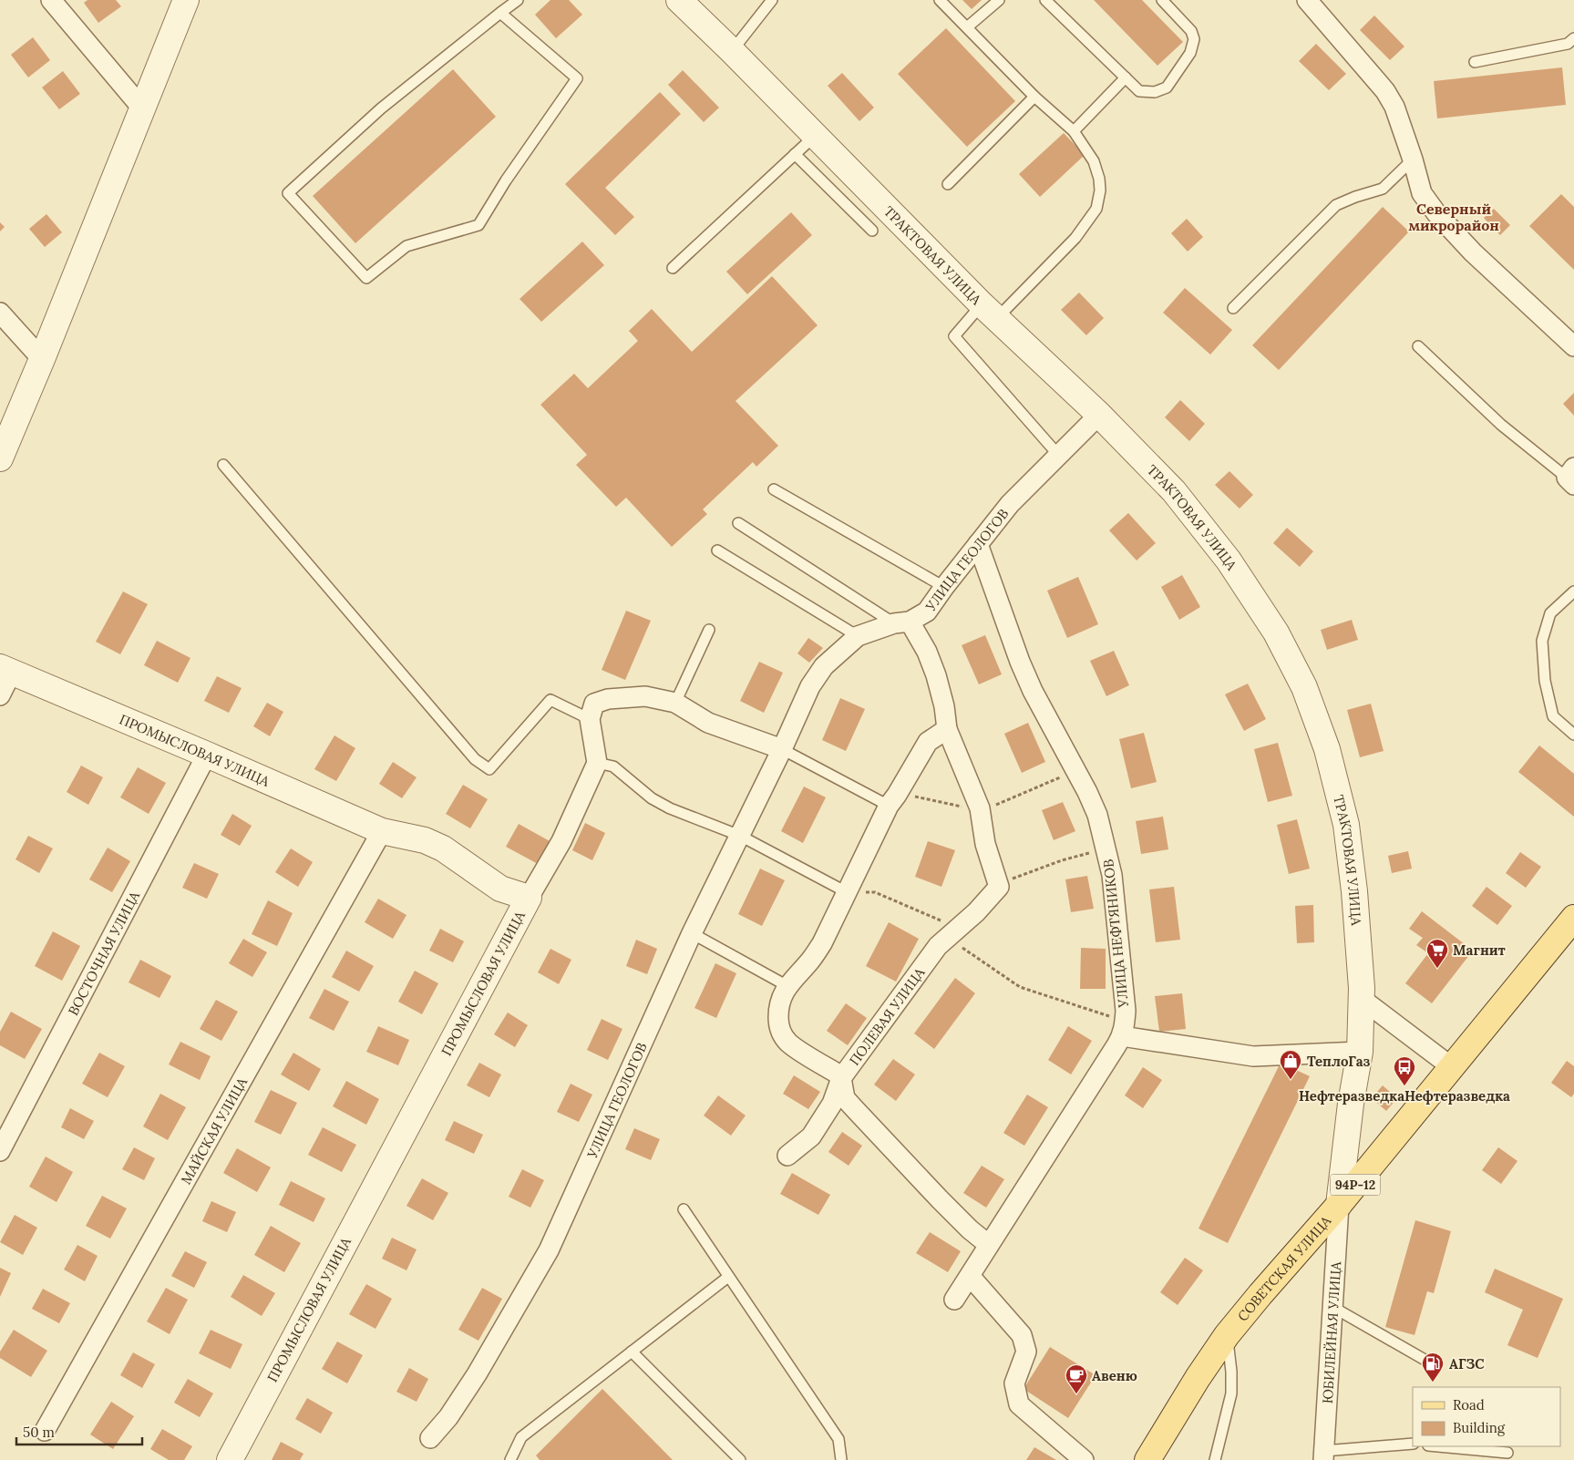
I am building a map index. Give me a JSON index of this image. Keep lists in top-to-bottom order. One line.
{"streets":{"main road":["94Р-12","СОВЕТСКАЯ УЛИЦА"],"street":["ТРАКТОВАЯ УЛИЦА","УЛИЦА ГЕОЛОГОВ","ПРОМЫСЛОВАЯ УЛИЦА","УЛИЦА НЕФТЯНИКОВ","ВОСТОЧНАЯ УЛИЦА","ПОЛЕВАЯ УЛИЦА","МАЙСКАЯ УЛИЦА","ЮБИЛЕЙНАЯ УЛИЦА"]},"crossings":[["ТРАКТОВАЯ УЛИЦА","УЛИЦА ГЕОЛОГОВ"],["ТРАКТОВАЯ УЛИЦА","СОВЕТСКАЯ УЛИЦА"],["ТРАКТОВАЯ УЛИЦА","ЮБИЛЕЙНАЯ УЛИЦА"],["УЛИЦА ГЕОЛОГОВ","УЛИЦА НЕФТЯНИКОВ"],["ПРОМЫСЛОВАЯ УЛИЦА","ВОСТОЧНАЯ УЛИЦА"],["ПРОМЫСЛОВАЯ УЛИЦА","МАЙСКАЯ УЛИЦА"],["СОВЕТСКАЯ УЛИЦА","ЮБИЛЕЙНАЯ УЛИЦА"]],"districts":["Северный микрорайон"],"places":{"supermarket":["Магнит"],"shop":["ТеплоГаз"],"bus stop":["НефтеразведкаНефтеразведка"],"fuel station":["АГЗС"],"cafe":["Авеню"]},"legend":["Road","Building"],"scale_bar":"50 m"}
